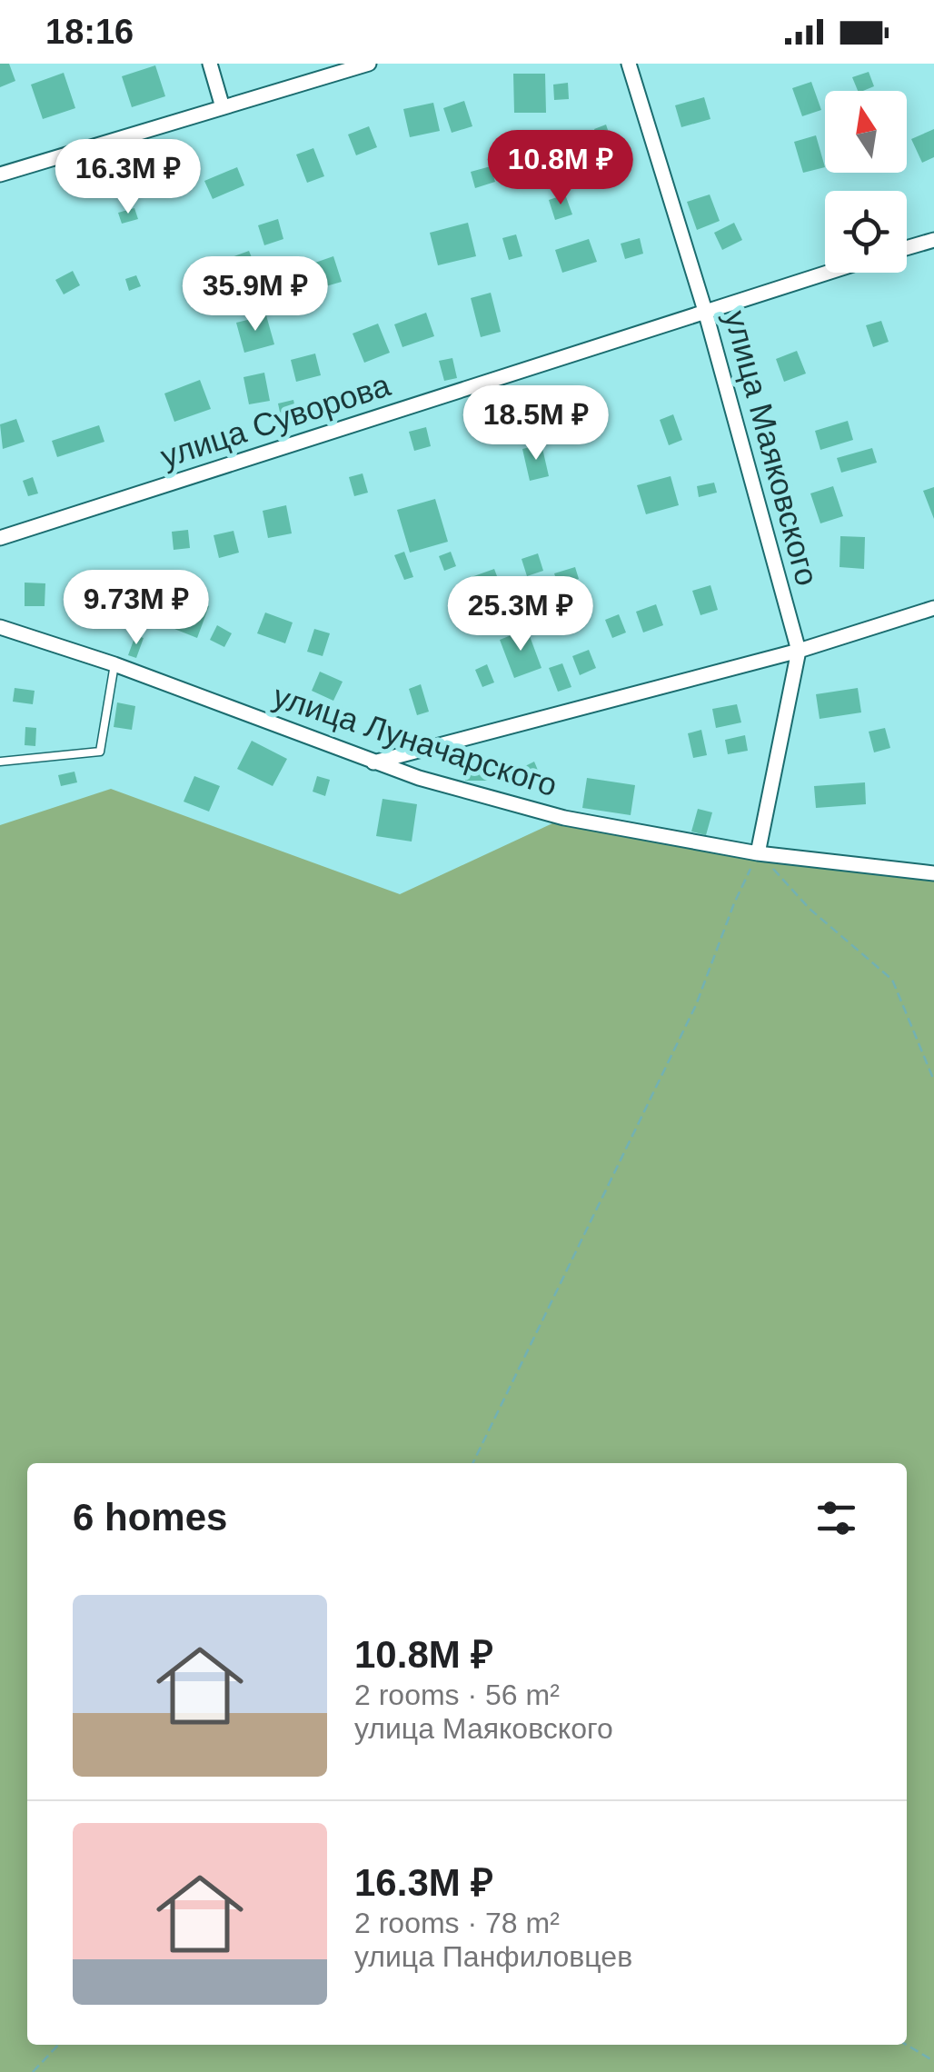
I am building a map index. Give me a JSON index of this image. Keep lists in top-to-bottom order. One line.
{"streets":{"street":["улица Суворова","улица Маяковского","улица Луначарского"]},"crossings":[["улица Суворова","улица Маяковского"],["улица Маяковского","улица Луначарского"]],"north":"top","page":{"status":"18:16","price":["10.8M ₽","16.3M ₽","35.9M ₽","18.5M ₽","9.73M ₽","25.3M ₽"],"heading":"6 homes","list":[{"name":"10.8M ₽","note":"2 rooms · 56 m² · улица Маяковского"},{"name":"16.3M ₽","note":"2 rooms · 78 m² · улица Панфиловцев"}]}}
